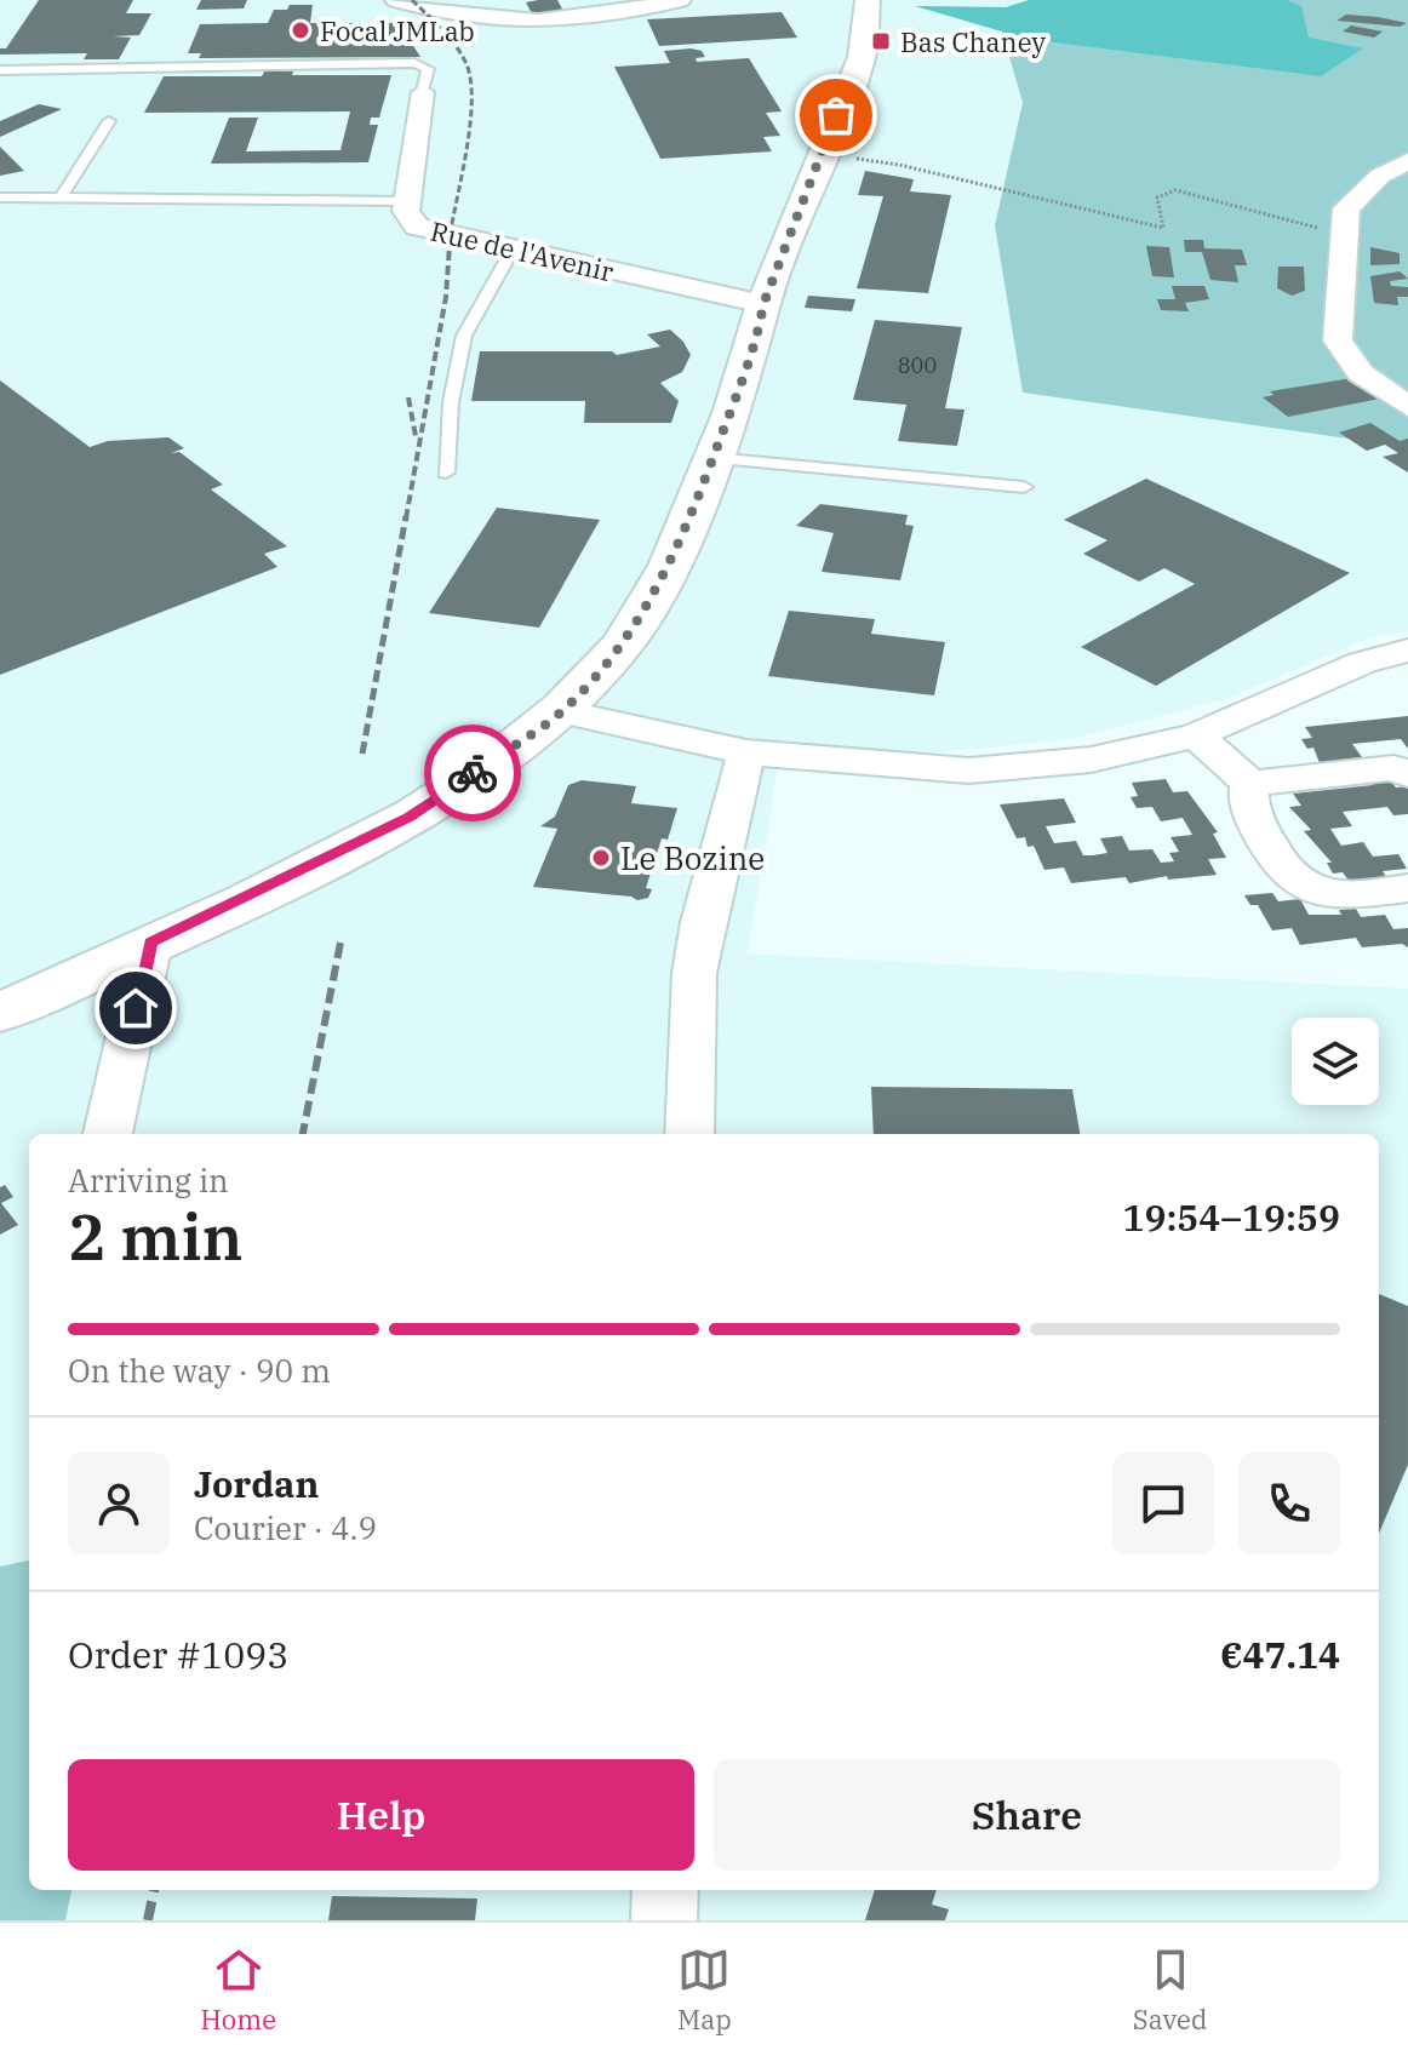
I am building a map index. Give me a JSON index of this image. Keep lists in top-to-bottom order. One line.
{"streets":{"street":["Rue de l'Avenir"]},"places":{"other":["Focal JMLab","Le Bozine"],"transit":["Bas Chaney"]},"house_numbers":["800"],"page":{"heading":["2 min","Arriving in","19:54–19:59"],"panel":["Jordan","Courier · 4.9","Order #1093","€47.14"],"bar":"On the way · 90 m","buttons":["Help","Share"],"tabs":["Home","Map","Saved"]}}
